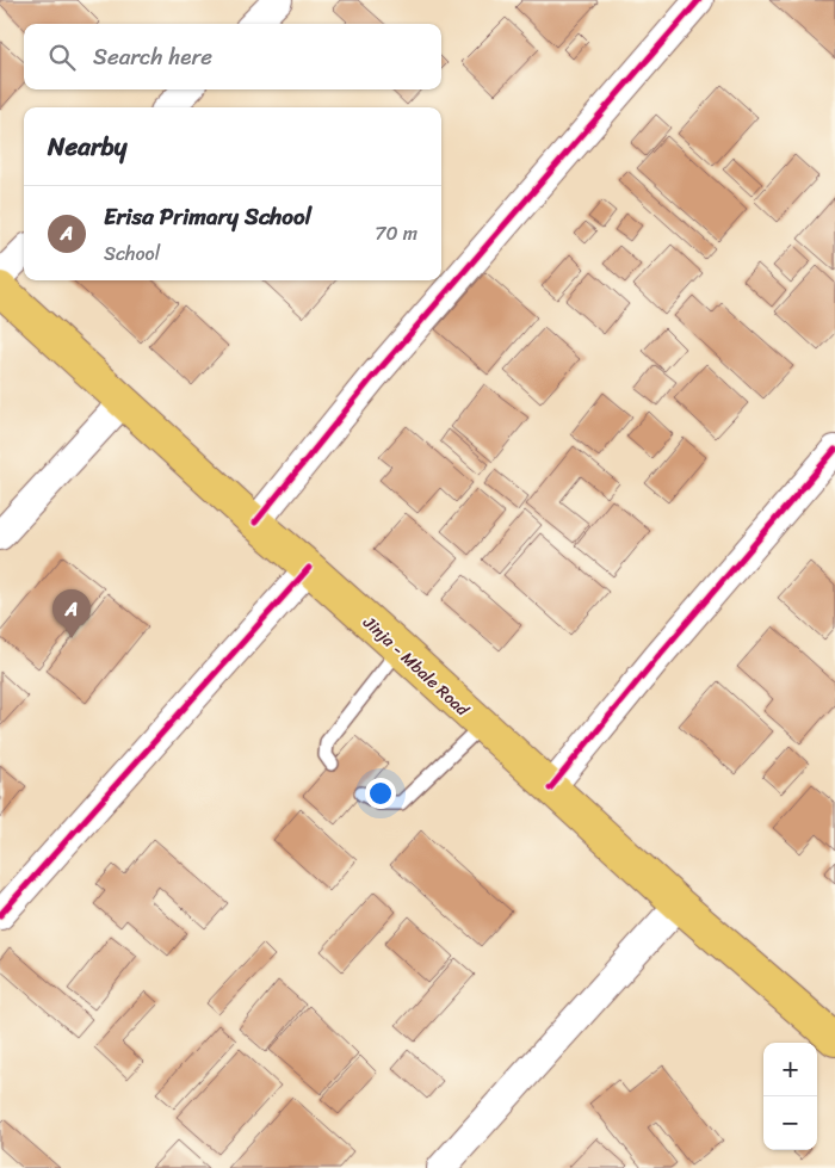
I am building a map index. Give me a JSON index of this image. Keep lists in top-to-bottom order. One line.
{"streets":{"main road":["Jinja - Mbale Road"]},"page":{"search":"Search here","heading":"Nearby","list":[{"mark":"A","name":"Erisa Primary School","note":"School","value":"70 m"}],"pins":"A","map_buttons":["+","−"]}}
